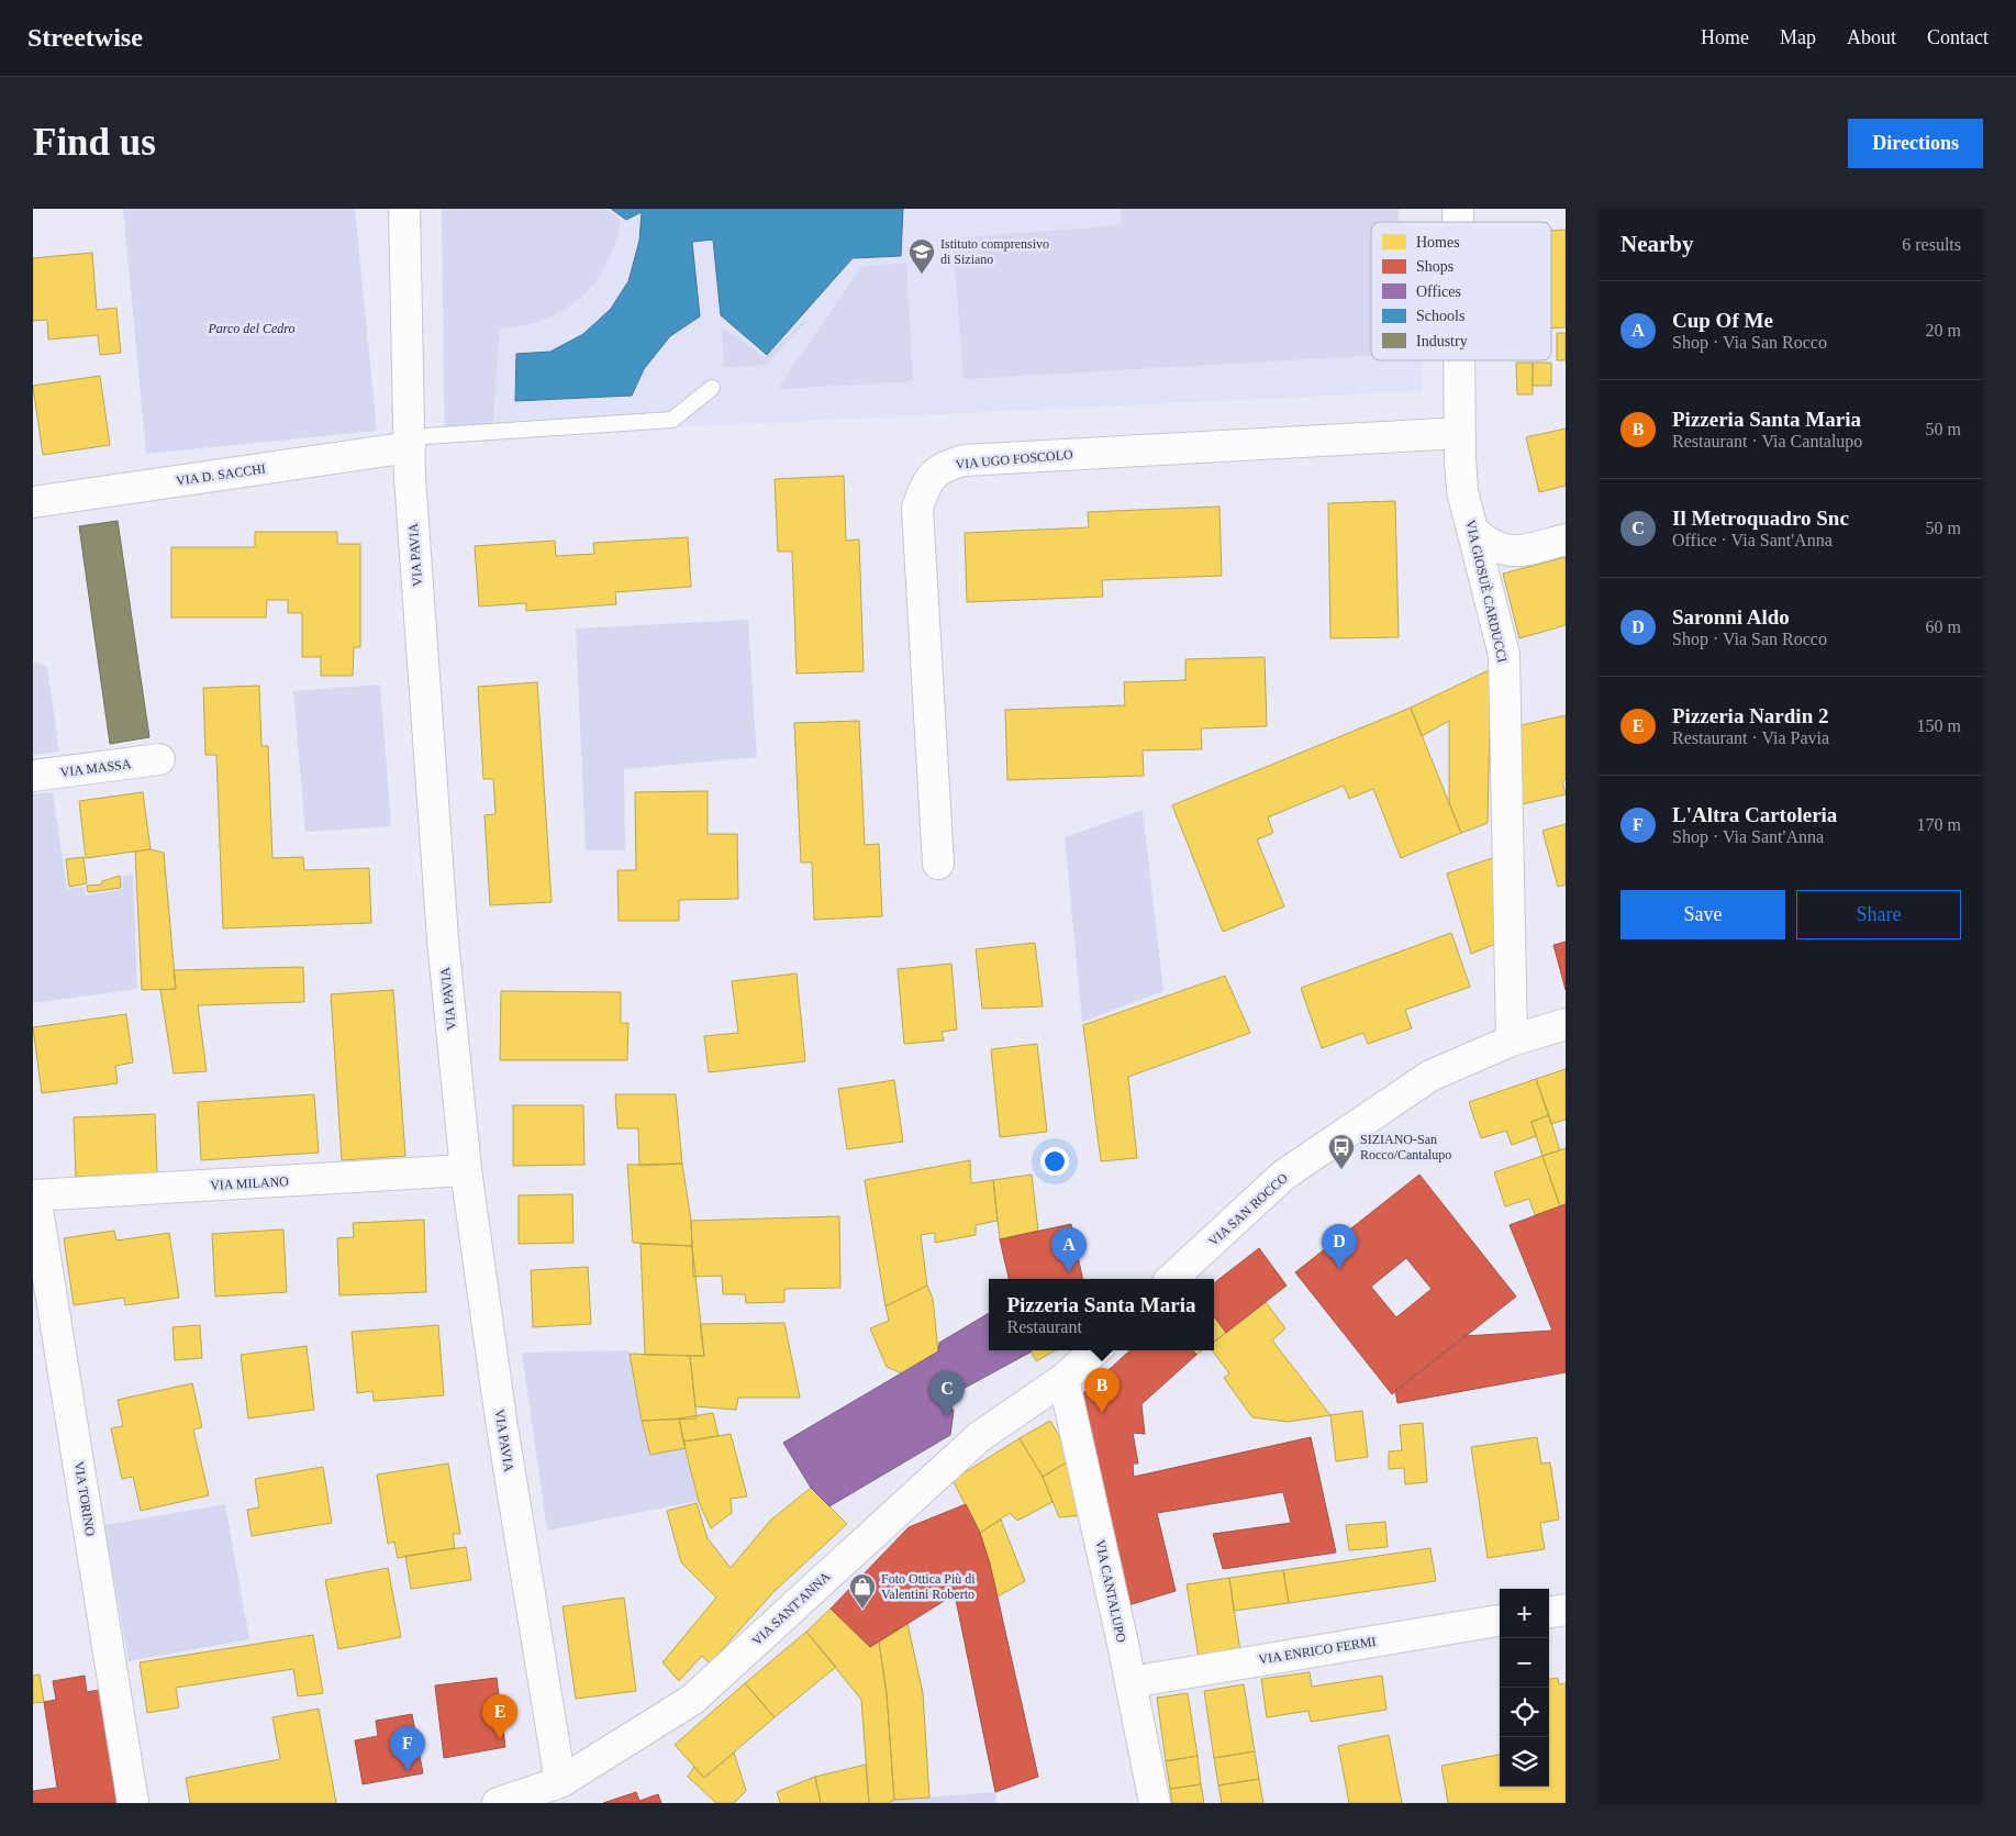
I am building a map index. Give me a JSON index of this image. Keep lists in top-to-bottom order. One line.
{"streets":{"street":["VIA UGO FOSCOLO","VIA D. SACCHI","VIA PAVIA","VIA GIOSUÈ CARDUCCI","VIA MASSA","VIA MILANO","VIA SAN ROCCO","VIA TORINO","VIA CANTALUPO","VIA SANT'ANNA","VIA ENRICO FERMI"]},"crossings":[["VIA UGO FOSCOLO","VIA GIOSUÈ CARDUCCI"],["VIA D. SACCHI","VIA PAVIA"],["VIA PAVIA","VIA MILANO"],["VIA PAVIA","VIA SANT'ANNA"],["VIA GIOSUÈ CARDUCCI","VIA SAN ROCCO"],["VIA MILANO","VIA TORINO"],["VIA CANTALUPO","VIA SANT'ANNA"],["VIA CANTALUPO","VIA ENRICO FERMI"]],"parks":["Parco del Cedro"],"places":{"school or university":["Istituto comprensivo di Siziano"],"bus stop":["SIZIANO-San Rocco/Cantalupo"],"shop":["Foto Ottica Più di Valentini Roberto"]},"legend":["Homes","Shops","Offices","Schools","Industry"],"page":{"header":"Streetwise","nav":["Home","Map","About","Contact"],"buttons":["Directions",["Save","Share"]],"title":"Find us","heading":["Nearby","6 results"],"list":[{"mark":"A","name":"Cup Of Me","note":"Shop · Via San Rocco","value":"20 m"},{"mark":"B","name":"Pizzeria Santa Maria","note":"Restaurant · Via Cantalupo","value":"50 m"},{"mark":"C","name":"Il Metroquadro Snc","note":"Office · Via Sant'Anna","value":"50 m"},{"mark":"D","name":"Saronni Aldo","note":"Shop · Via San Rocco","value":"60 m"},{"mark":"E","name":"Pizzeria Nardin 2","note":"Restaurant · Via Pavia","value":"150 m"},{"mark":"F","name":"L'Altra Cartoleria","note":"Shop · Via Sant'Anna","value":"170 m"}],"pins":["D","A","B","C","E","F"],"popup":["Pizzeria Santa Maria","Restaurant"],"map_buttons":["+","−"]}}
